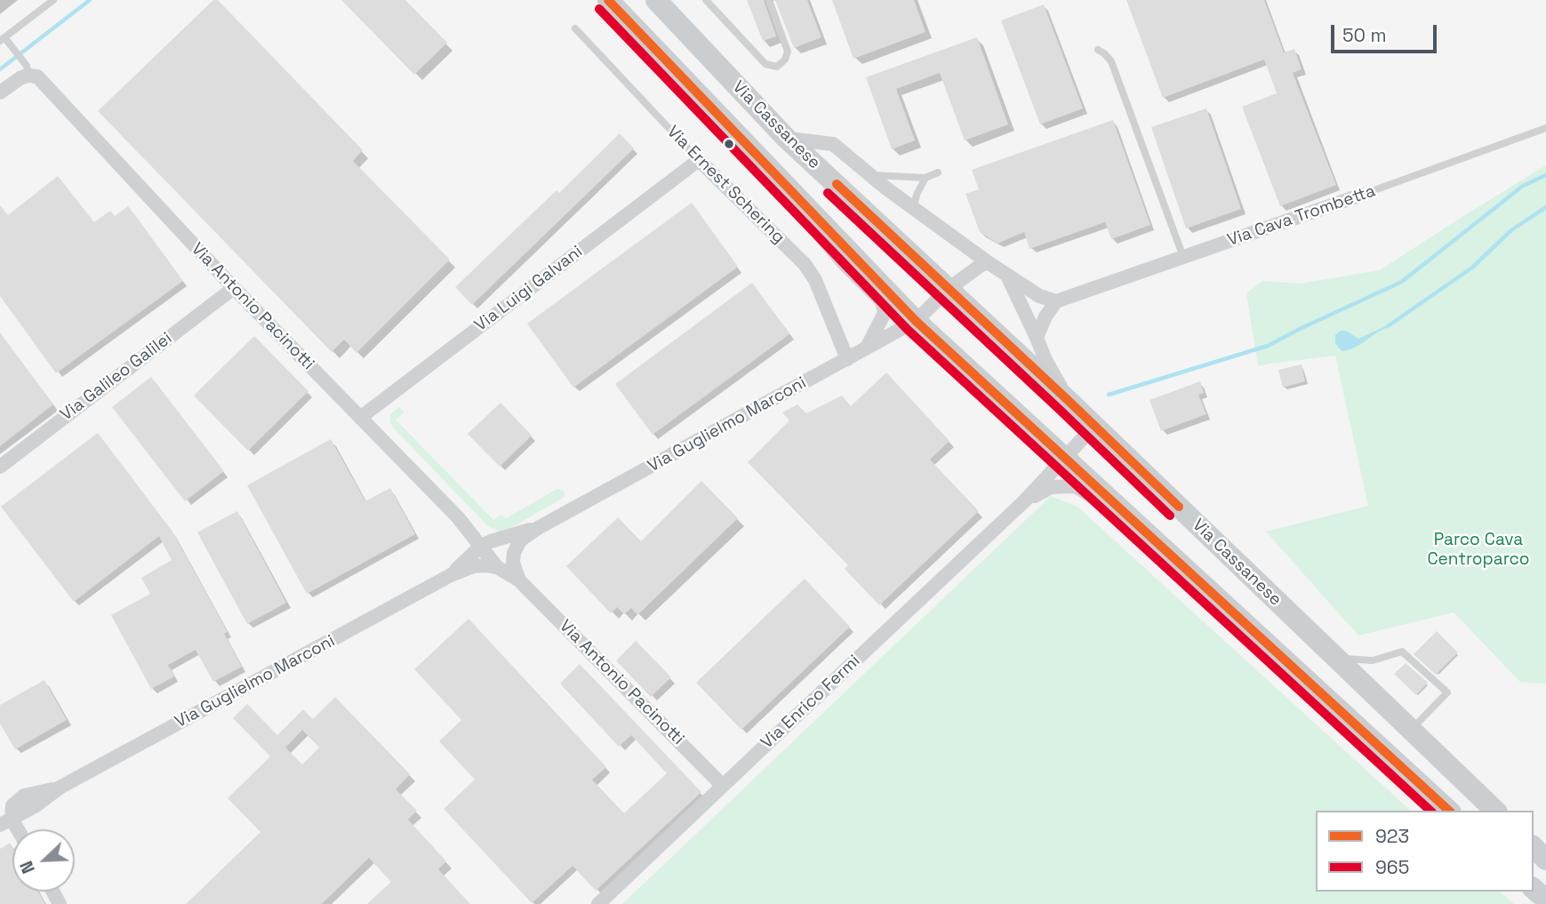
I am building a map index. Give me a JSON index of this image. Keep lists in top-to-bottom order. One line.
{"streets":{"main road":["Via Cassanese"],"street":["Via Ernest Schering","Via Cava Trombetta","Via Luigi Galvani","Via Antonio Pacinotti","Via Galileo Galilei","Via Guglielmo Marconi","Via Enrico Fermi"]},"crossings":[["Via Cassanese","Via Guglielmo Marconi"],["Via Cassanese","Via Enrico Fermi"],["Via Ernest Schering","Via Luigi Galvani"],["Via Ernest Schering","Via Guglielmo Marconi"],["Via Luigi Galvani","Via Antonio Pacinotti"],["Via Antonio Pacinotti","Via Galileo Galilei"],["Via Antonio Pacinotti","Via Guglielmo Marconi"],["Via Antonio Pacinotti","Via Enrico Fermi"]],"parks":["Parco Cava Centroparco"],"lines":["transit line 923","transit line 965"],"legend":["923","965"],"scale_bar":"50 m","north":"bottom left"}
